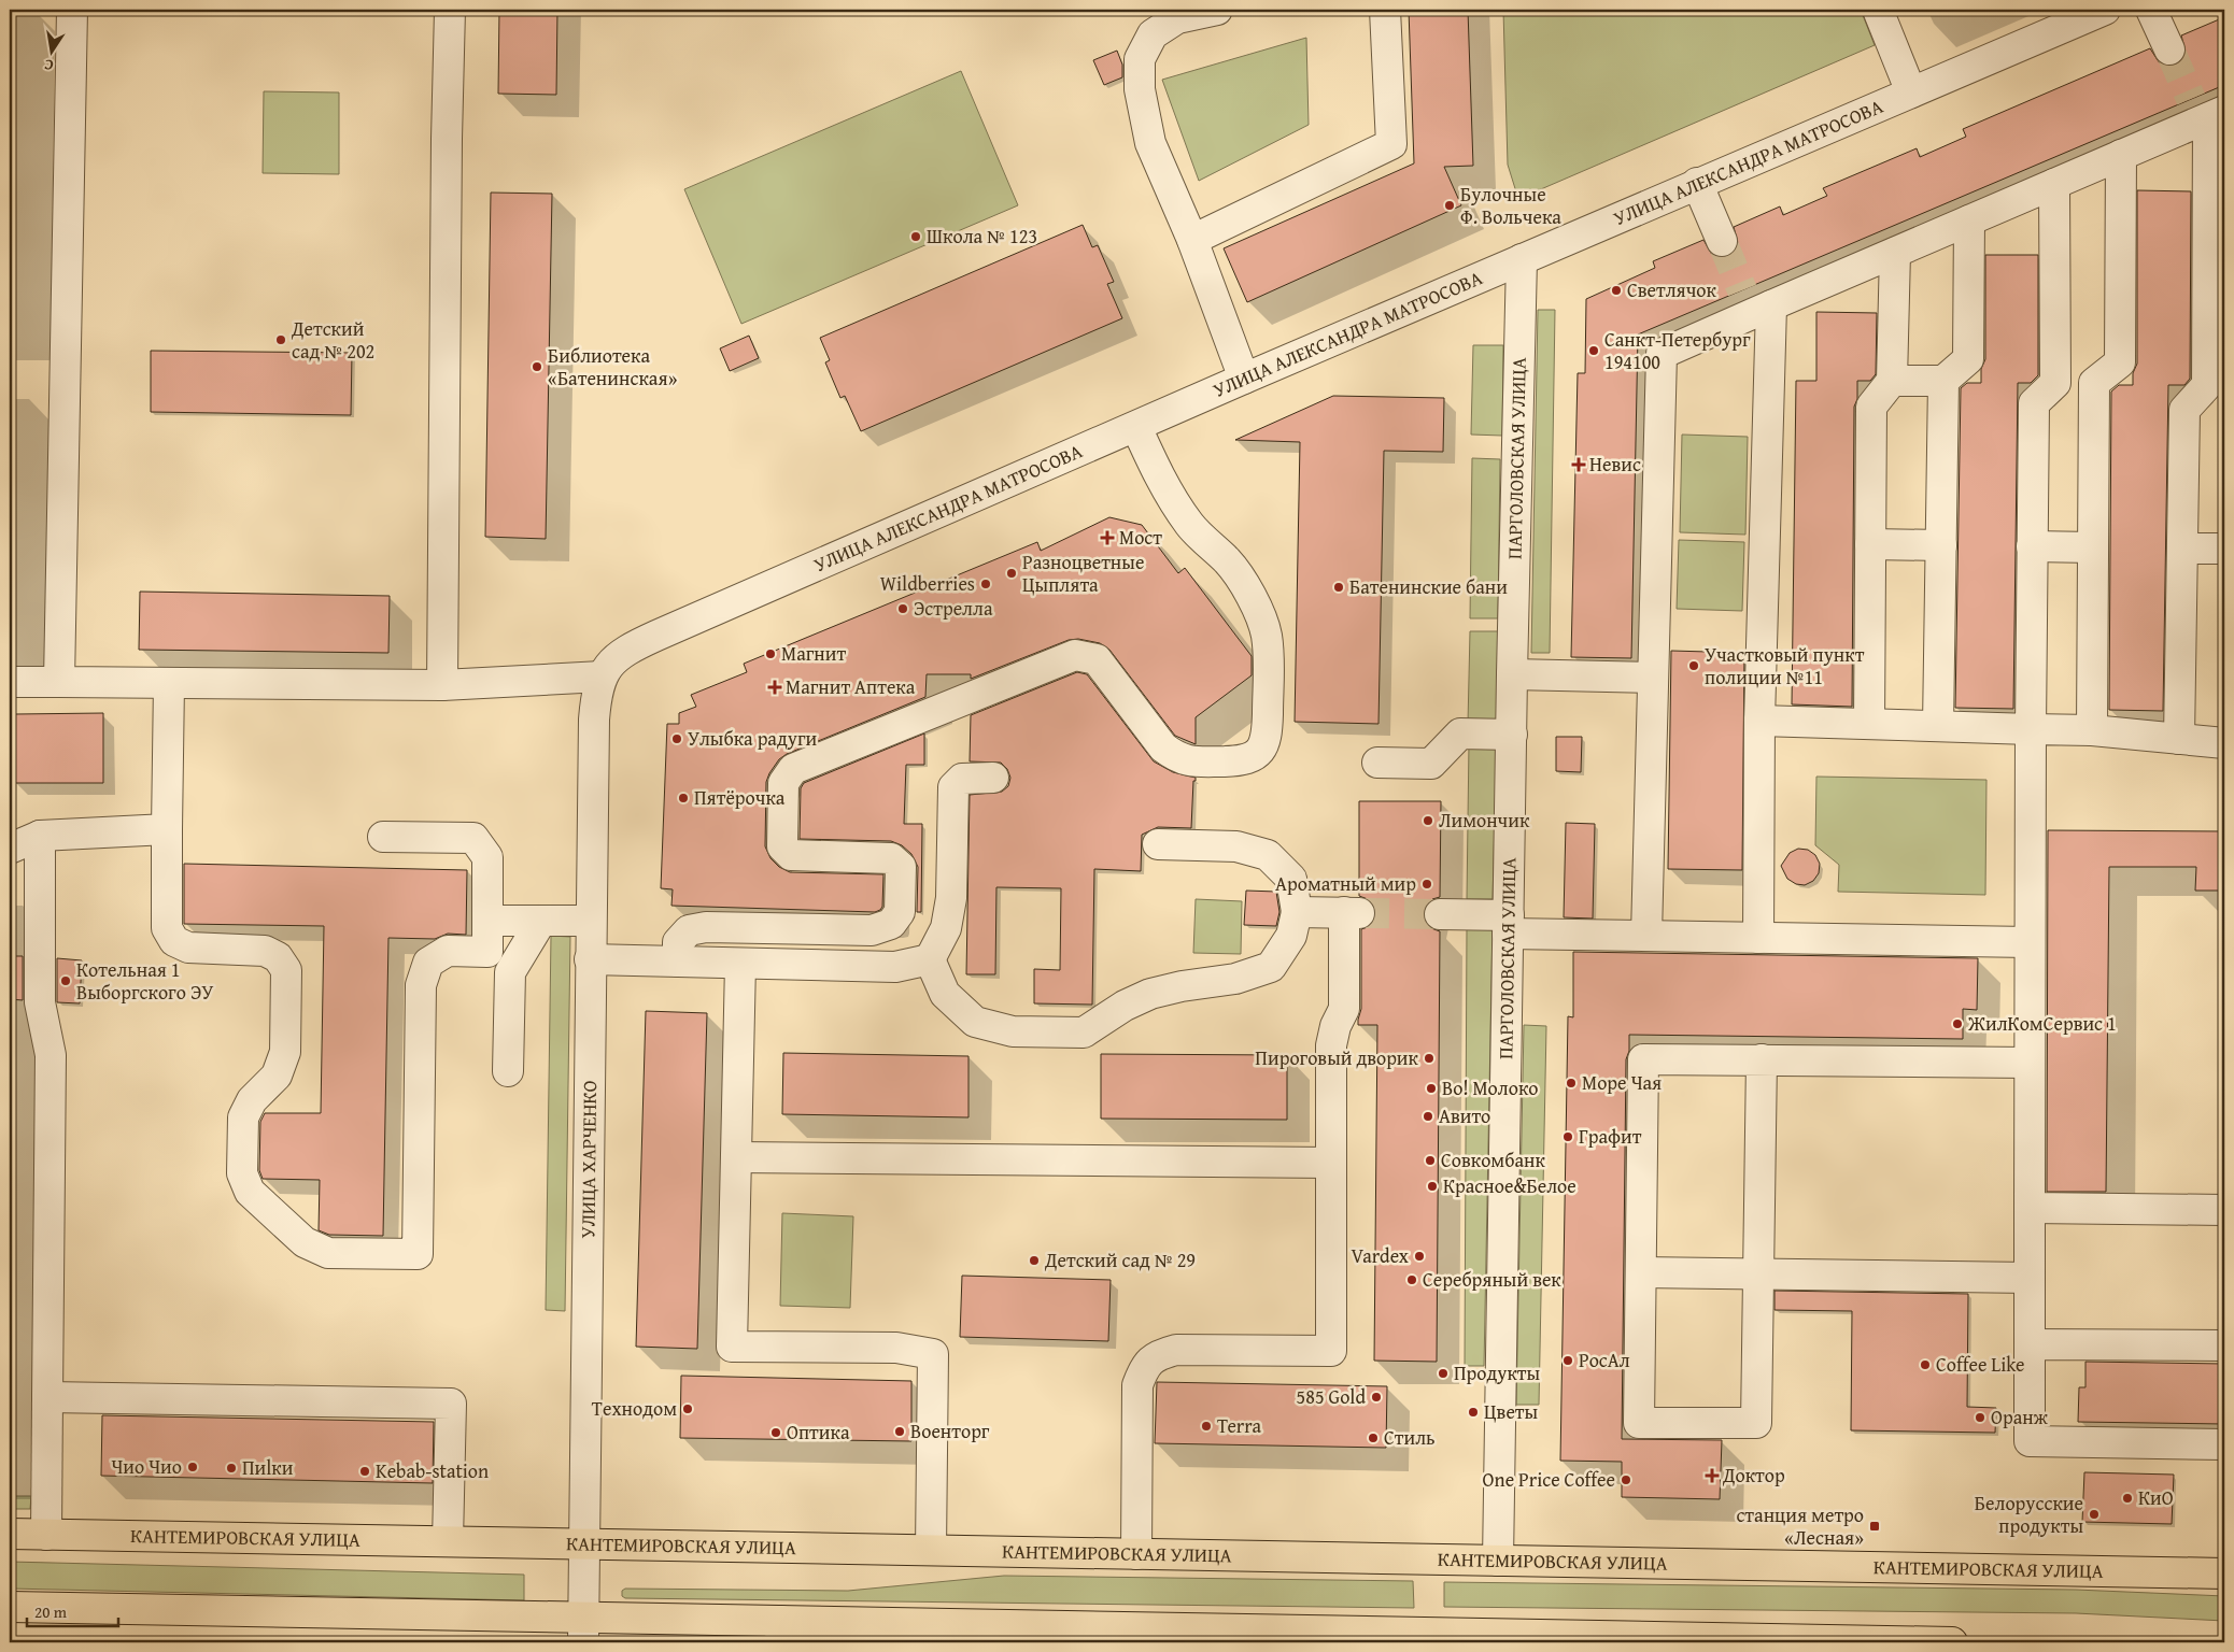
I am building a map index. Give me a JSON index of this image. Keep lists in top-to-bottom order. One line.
{"streets":{"main road":["КАНТЕМИРОВСКАЯ УЛИЦА"],"street":["УЛИЦА АЛЕКСАНДРА МАТРОСОВА","ПАРГОЛОВСКАЯ УЛИЦА","УЛИЦА ХАРЧЕНКО"]},"crossings":[["УЛИЦА АЛЕКСАНДРА МАТРОСОВА","ПАРГОЛОВСКАЯ УЛИЦА"],["УЛИЦА АЛЕКСАНДРА МАТРОСОВА","УЛИЦА ХАРЧЕНКО"],["ПАРГОЛОВСКАЯ УЛИЦА","КАНТЕМИРОВСКАЯ УЛИЦА"],["УЛИЦА ХАРЧЕНКО","КАНТЕМИРОВСКАЯ УЛИЦА"]],"places":{"other":["Булочные Ф. Вольчека","Школа № 123","Светлячок","Детский сад № 202","Санкт-Петербург 194100","Библиотека «Батенинская»","Разноцветные Цыплята","Wildberries","Батенинские бани","Эстрелла","Магнит","Участковый пункт полиции №11","Улыбка радуги","Пятёрочка","Лимончик","Ароматный мир","Котельная 1 Выборгского ЭУ","ЖилКомСервис 1","Пироговый дворик","Море Чая","Во! Молоко","Авито","Графит","Совкомбанк","Красное&Белое","Vardex","Детский сад № 29","Серебряный век","РосАл","Coffee Like","Продукты","585 Gold","Технодом","Цветы","Оранж","Terra","Военторг","Оптика","Стиль","Чио Чио","Пиlки","Kebab-station","One Price Coffee","КиО","Белорусские продукты"],"health":["Невис","Мост","Магнит Аптека","Доктор"],"transit":["станция метро «Лесная»"]},"scale_bar":"20 m","north":"bottom"}
